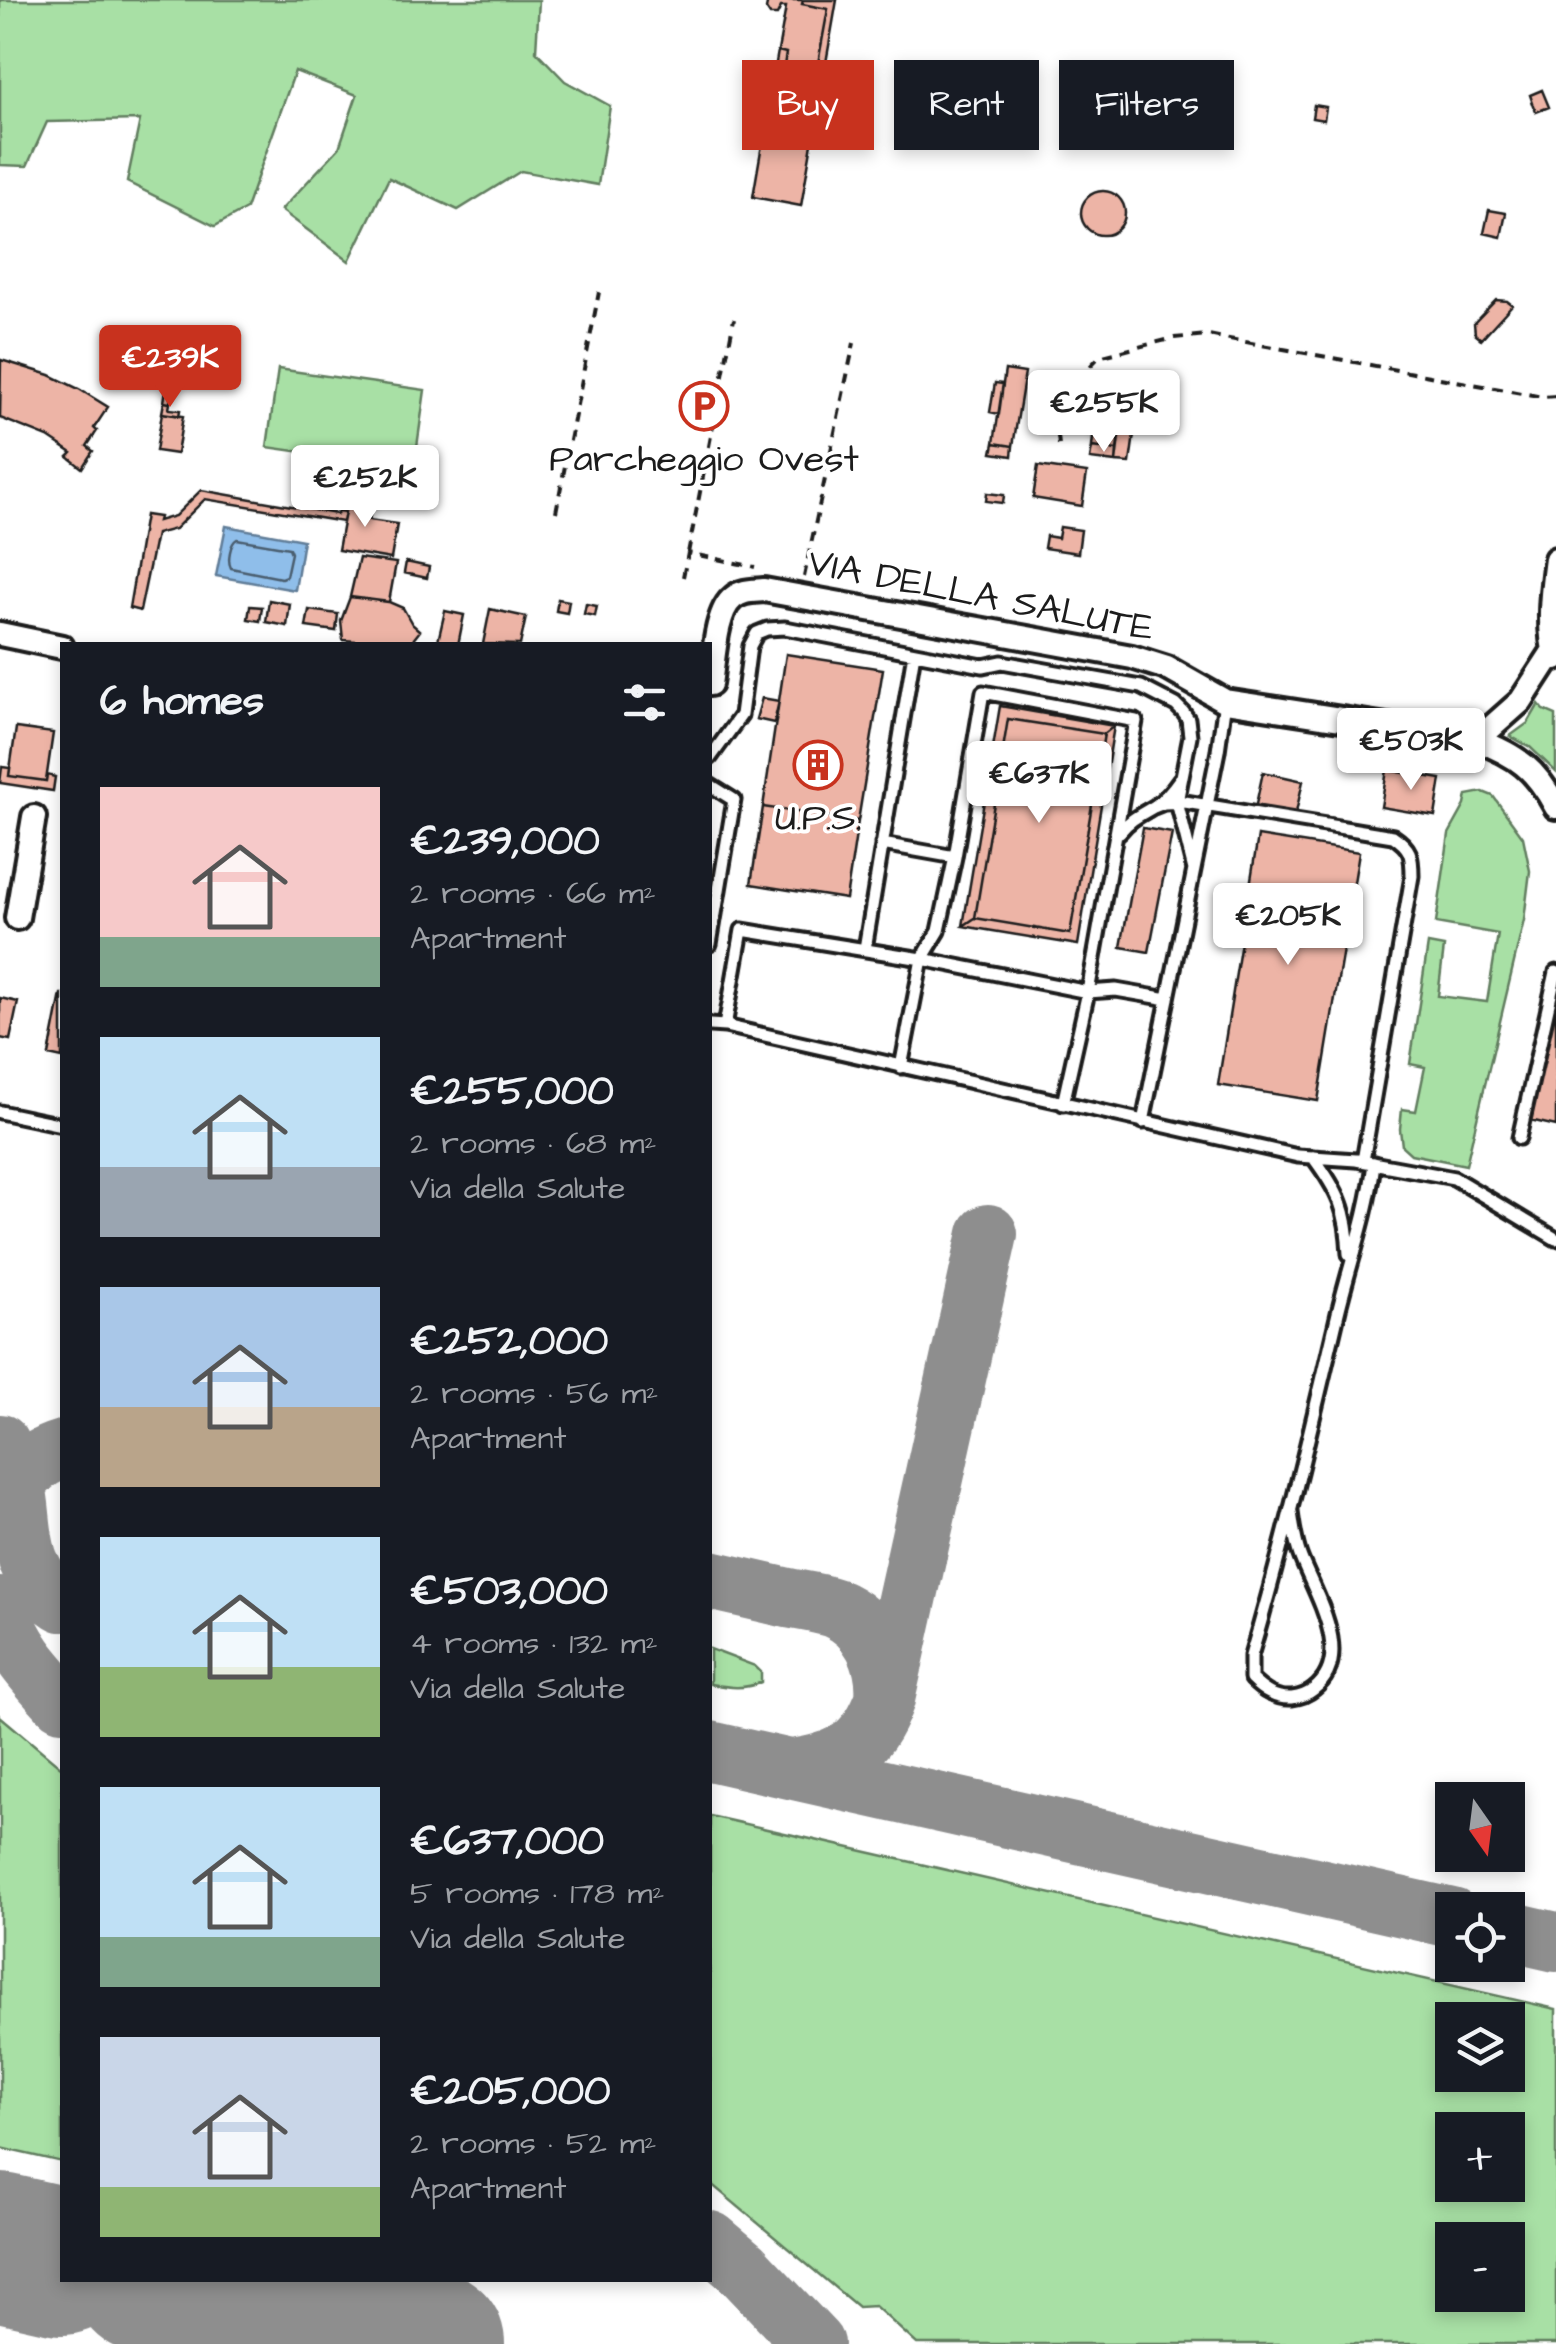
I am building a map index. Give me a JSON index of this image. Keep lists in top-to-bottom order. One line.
{"streets":{"street":["VIA DELLA SALUTE"]},"places":{"parking":["Parcheggio Ovest"],"building":["U.P.S."]},"north":"bottom","page":{"chip":["Buy","Rent","Filters"],"price":["€239K","€255K","€252K","€503K","€637K","€205K"],"heading":"6 homes","list":[{"name":"€239,000","note":"2 rooms · 66 m² · Apartment"},{"name":"€255,000","note":"2 rooms · 68 m² · Via della Salute"},{"name":"€252,000","note":"2 rooms · 56 m² · Apartment"},{"name":"€503,000","note":"4 rooms · 132 m² · Via della Salute"},{"name":"€637,000","note":"5 rooms · 178 m² · Via della Salute"},{"name":"€205,000","note":"2 rooms · 52 m² · Apartment"}],"map_buttons":["+","−"]}}
